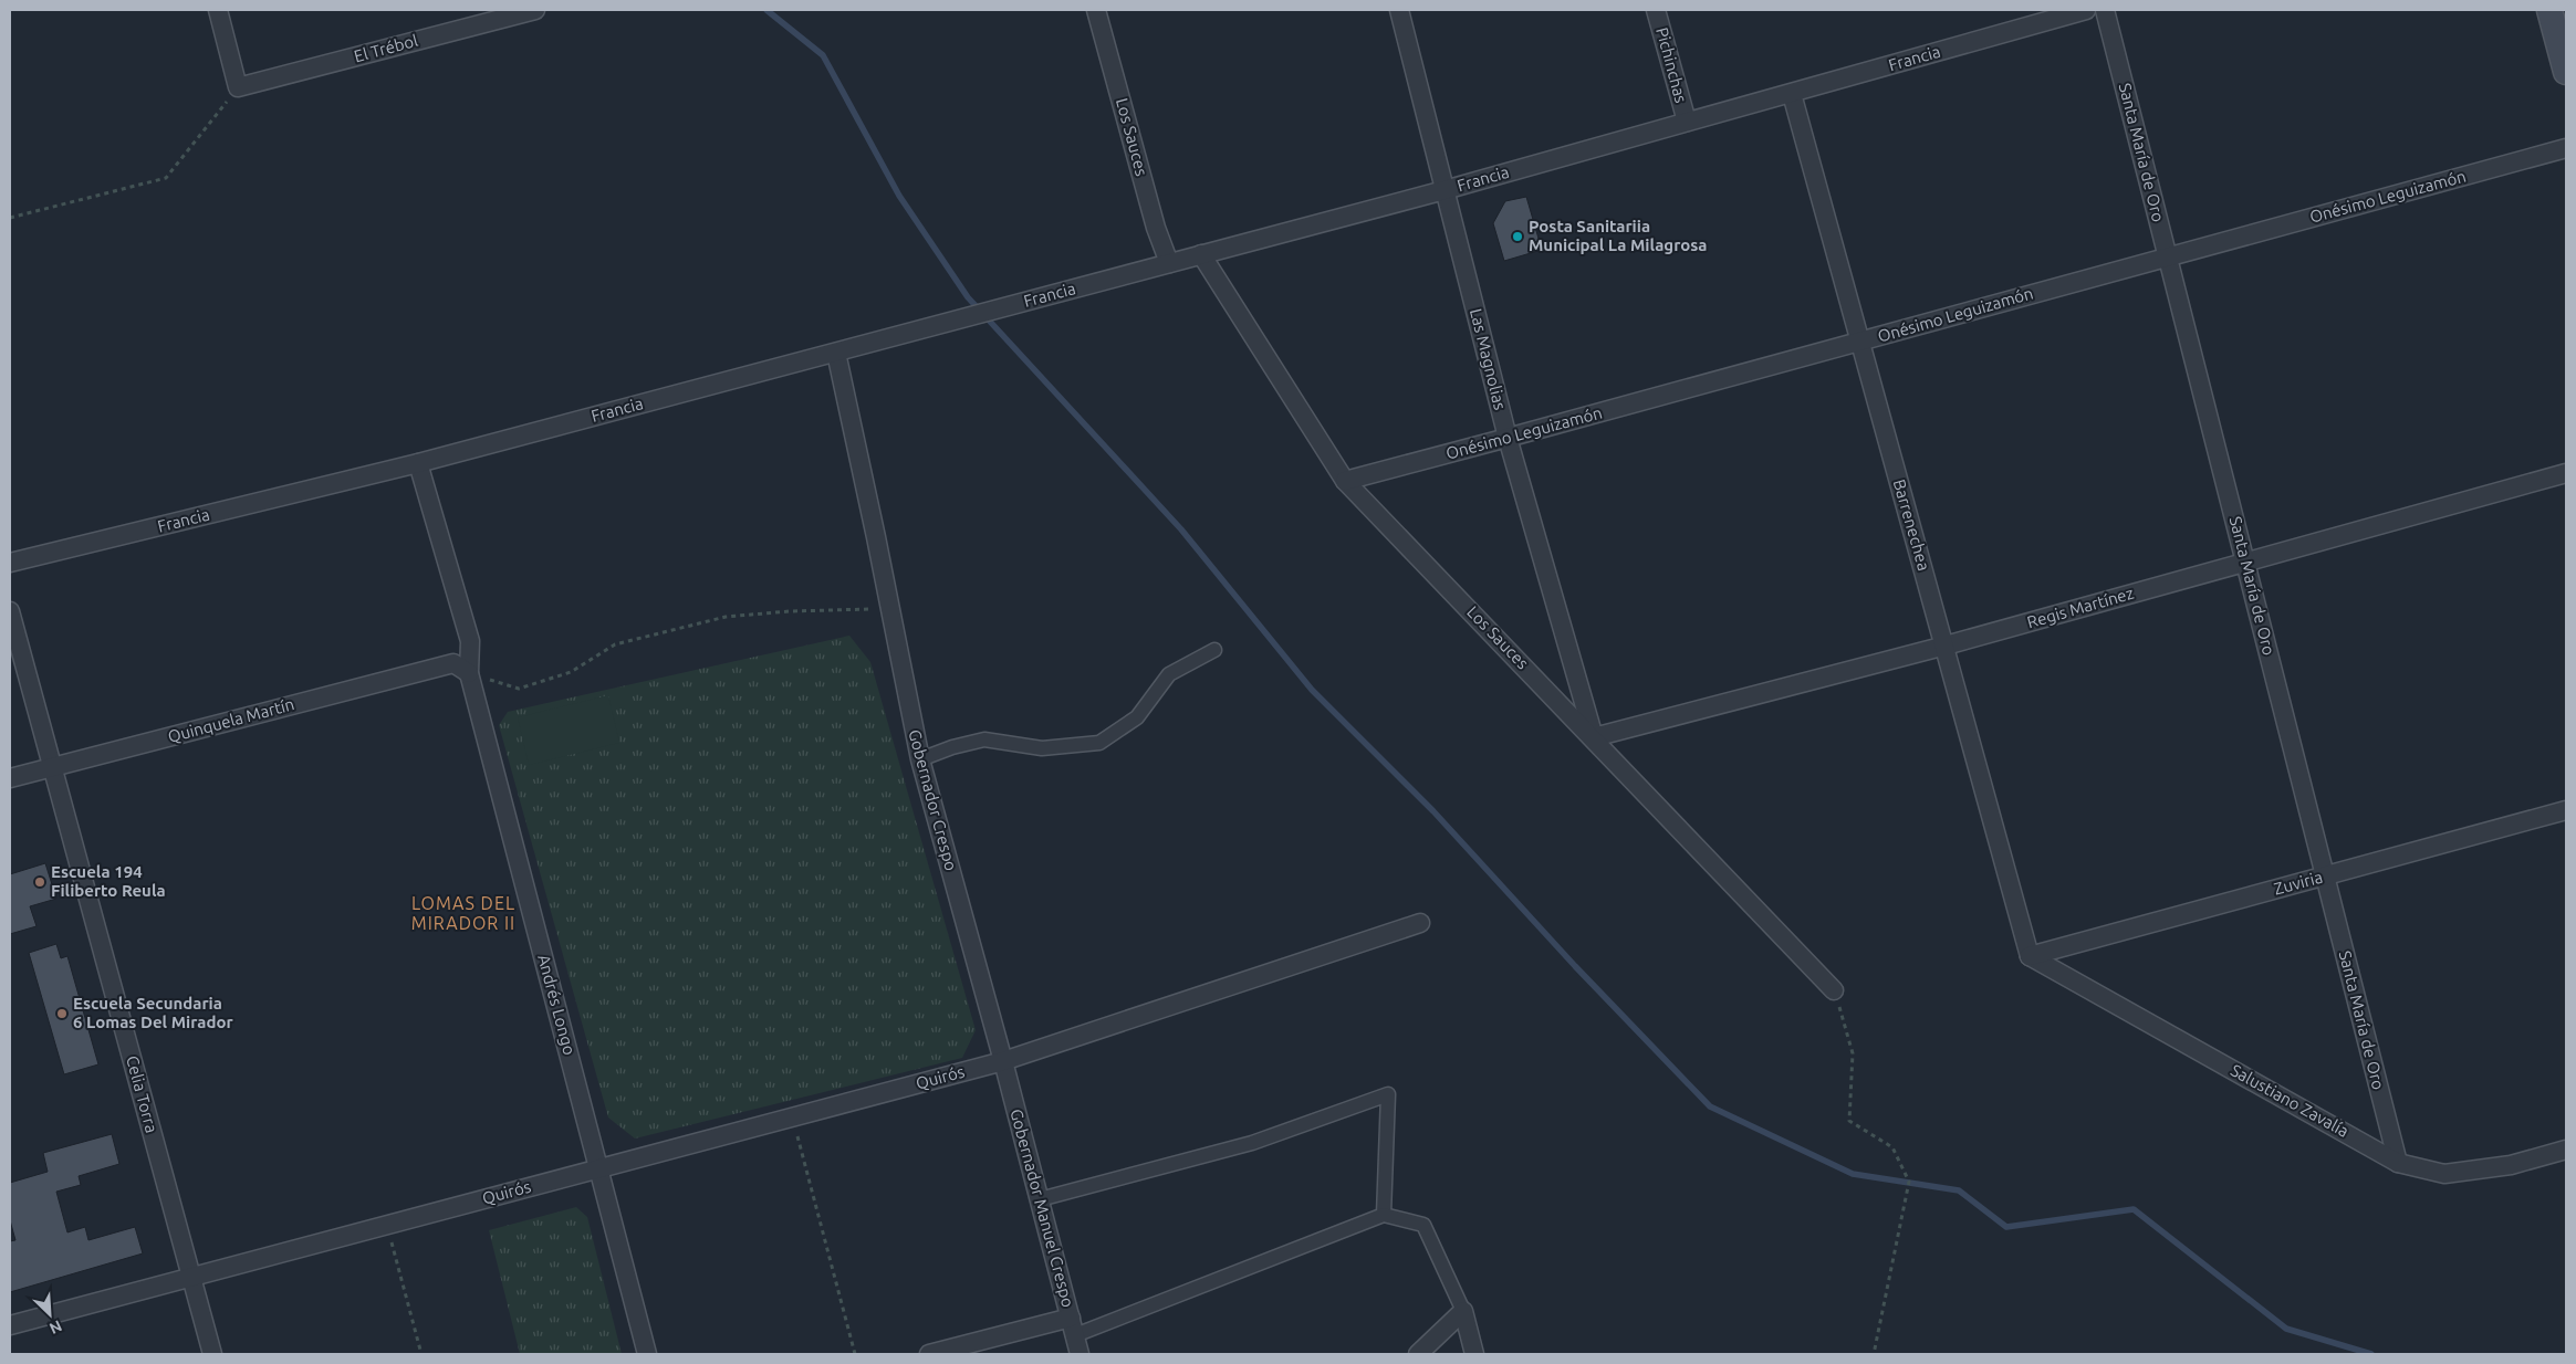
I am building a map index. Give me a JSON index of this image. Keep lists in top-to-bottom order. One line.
{"streets":{"street":["El Trébol","Francia","Pichinchas","Los Sauces","Santa María de Oro","Onésimo Leguizamón","Las Magnolias","Barrenechea","Regis Martínez","Quinquela Martín","Gobernador Crespo","Zuviria","Andrés Longo","Quirós","Celia Torra","Salustiano Zavalía","Gobernador Manuel Crespo"]},"crossings":[["Francia","Pichinchas"],["Francia","Los Sauces"],["Francia","Las Magnolias"],["Francia","Barrenechea"],["Francia","Gobernador Crespo"],["Francia","Andrés Longo"],["Los Sauces","Onésimo Leguizamón"],["Los Sauces","Las Magnolias"],["Los Sauces","Regis Martínez"],["Santa María de Oro","Onésimo Leguizamón"],["Santa María de Oro","Regis Martínez"],["Santa María de Oro","Zuviria"],["Santa María de Oro","Salustiano Zavalía"],["Onésimo Leguizamón","Las Magnolias"],["Onésimo Leguizamón","Barrenechea"],["Las Magnolias","Regis Martínez"],["Barrenechea","Regis Martínez"],["Barrenechea","Zuviria"],["Barrenechea","Salustiano Zavalía"],["Quinquela Martín","Andrés Longo"],["Quinquela Martín","Celia Torra"],["Gobernador Crespo","Quirós"],["Gobernador Crespo","Gobernador Manuel Crespo"],["Zuviria","Salustiano Zavalía"],["Andrés Longo","Quirós"],["Quirós","Celia Torra"],["Quirós","Gobernador Manuel Crespo"]],"districts":["LOMAS DEL MIRADOR II"],"places":["Posta Sanitariia Municipal La Milagrosa","Escuela 194 Filiberto Reula","Escuela Secundaria 6 Lomas Del Mirador"],"north":"bottom right"}
